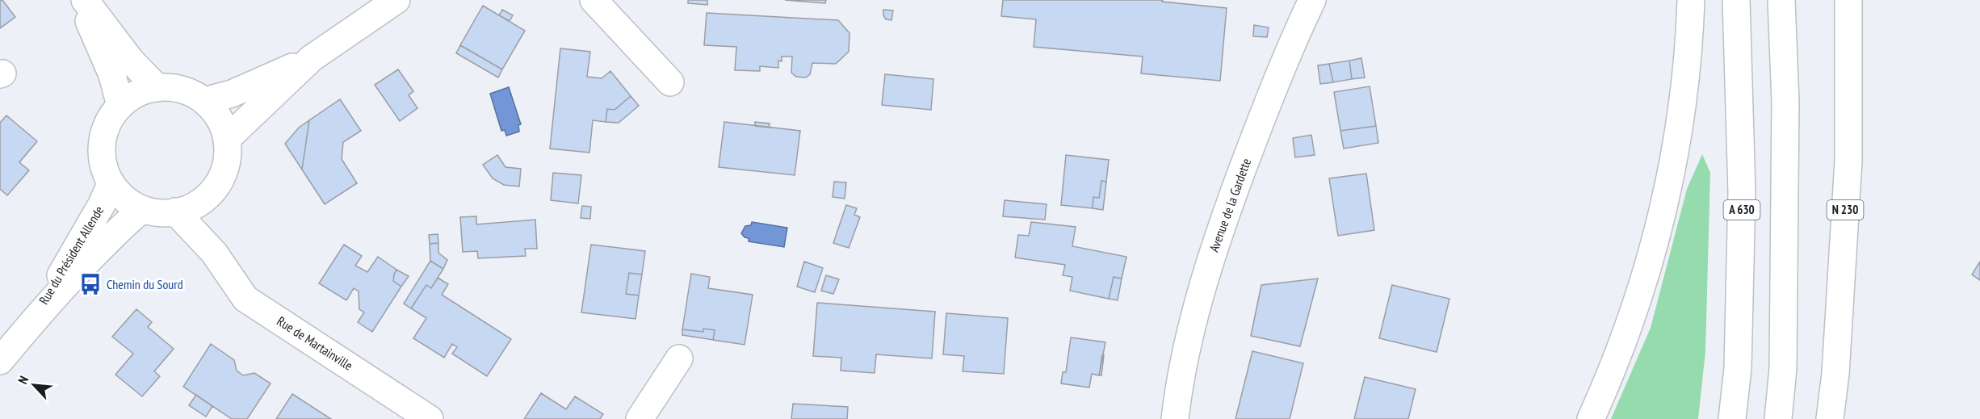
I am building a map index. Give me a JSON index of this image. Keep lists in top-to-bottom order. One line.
{"streets":{"main road":["Avenue de la Gardette","A 630","N 230","Rue du Président Allende","Rue de Martainville"]},"crossings":[["Rue du Président Allende","Rue de Martainville"]],"places":{"bus stop":["Chemin du Sourd"]},"north":"top left"}
